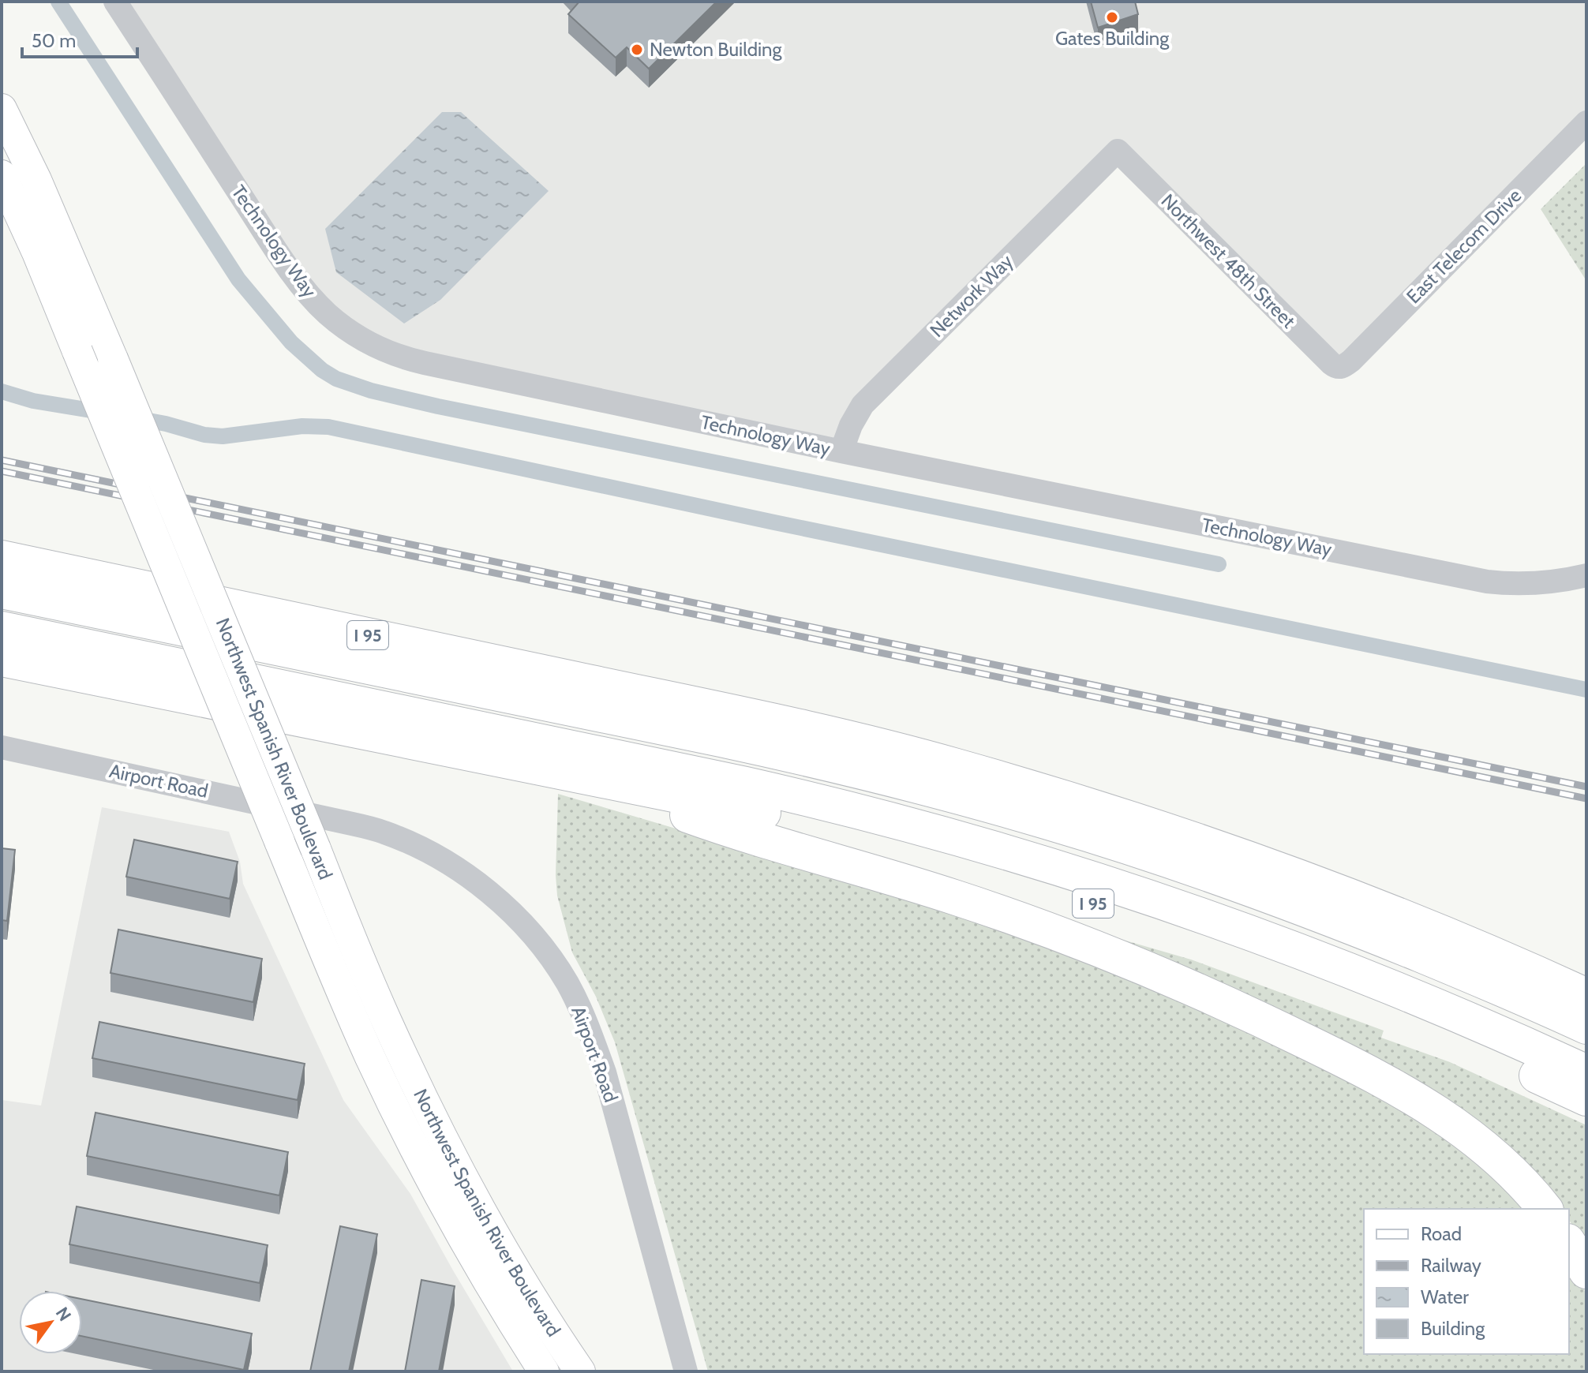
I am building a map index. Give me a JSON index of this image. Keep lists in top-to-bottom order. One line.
{"streets":{"highway":["I 95"],"main road":["Northwest Spanish River Boulevard"],"street":["Technology Way","East Telecom Drive","Northwest 48th Street","Network Way","Airport Road"]},"crossings":[["Technology Way","Network Way"],["East Telecom Drive","Northwest 48th Street"],["Northwest 48th Street","Network Way"]],"places":["Gates Building","Newton Building"],"legend":["Road","Railway","Water","Building"],"scale_bar":"50 m","north":"top right"}
